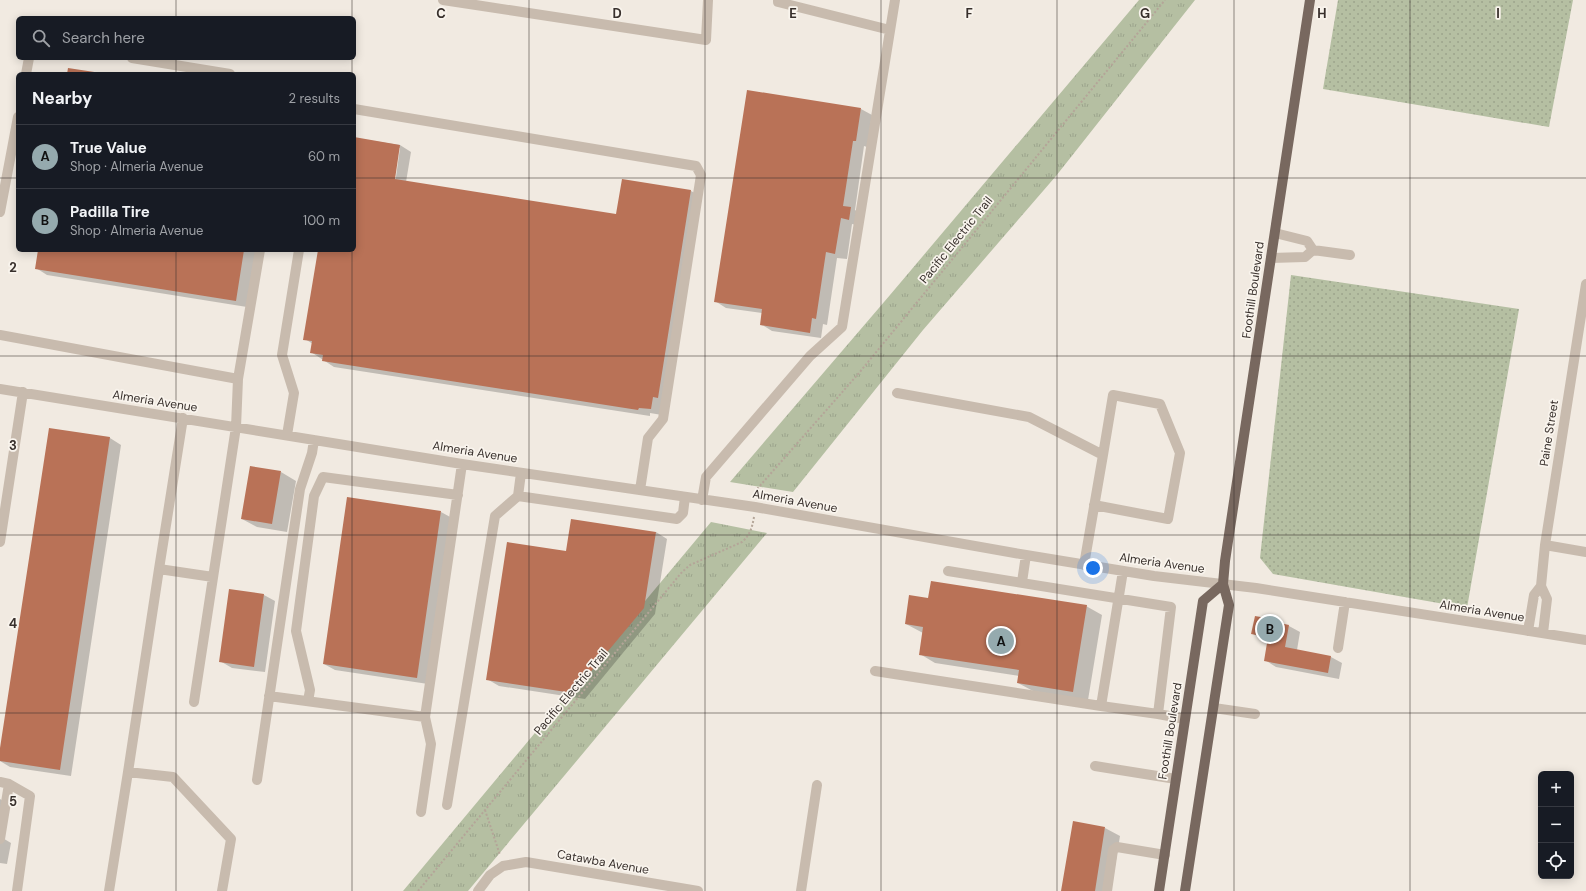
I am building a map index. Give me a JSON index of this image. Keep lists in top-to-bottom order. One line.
{"streets":{"main road":["Foothill Boulevard"],"street":["Almeria Avenue","Paine Street","Catawba Avenue"],"path":["Pacific Electric Trail"]},"crossings":[["Foothill Boulevard","Almeria Avenue"],["Almeria Avenue","Paine Street"]],"page":{"search":"Search here","heading":["Nearby","2 results"],"list":[{"mark":"A","name":"True Value","note":"Shop · Almeria Avenue","value":"60 m"},{"mark":"B","name":"Padilla Tire","note":"Shop · Almeria Avenue","value":"100 m"}],"pins":["B","A"],"map_buttons":["+","−"]},"grid":{"columns":["C","D","E","F","G","H","I"],"rows":["2","3","4","5"]}}
